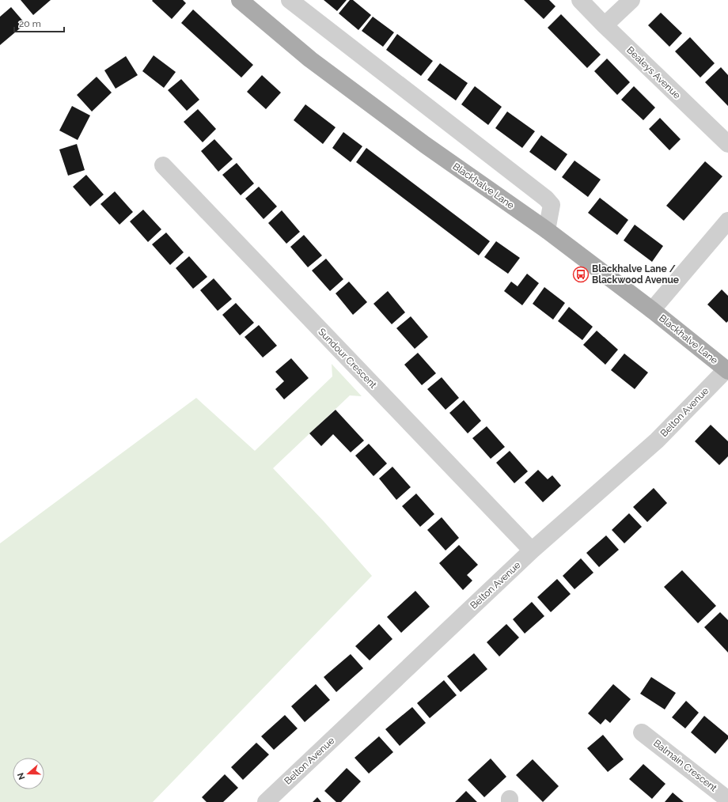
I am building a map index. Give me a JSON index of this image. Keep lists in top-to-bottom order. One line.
{"streets":{"main road":["Blackhalve Lane"],"street":["Bealeys Avenue","Sundour Crescent","Belton Avenue","Balmain Crescent"]},"crossings":[["Blackhalve Lane","Belton Avenue"],["Sundour Crescent","Belton Avenue"]],"places":{"bus stop":["Blackhalve Lane / Blackwood Avenue"]},"scale_bar":"20 m","north":"left"}
